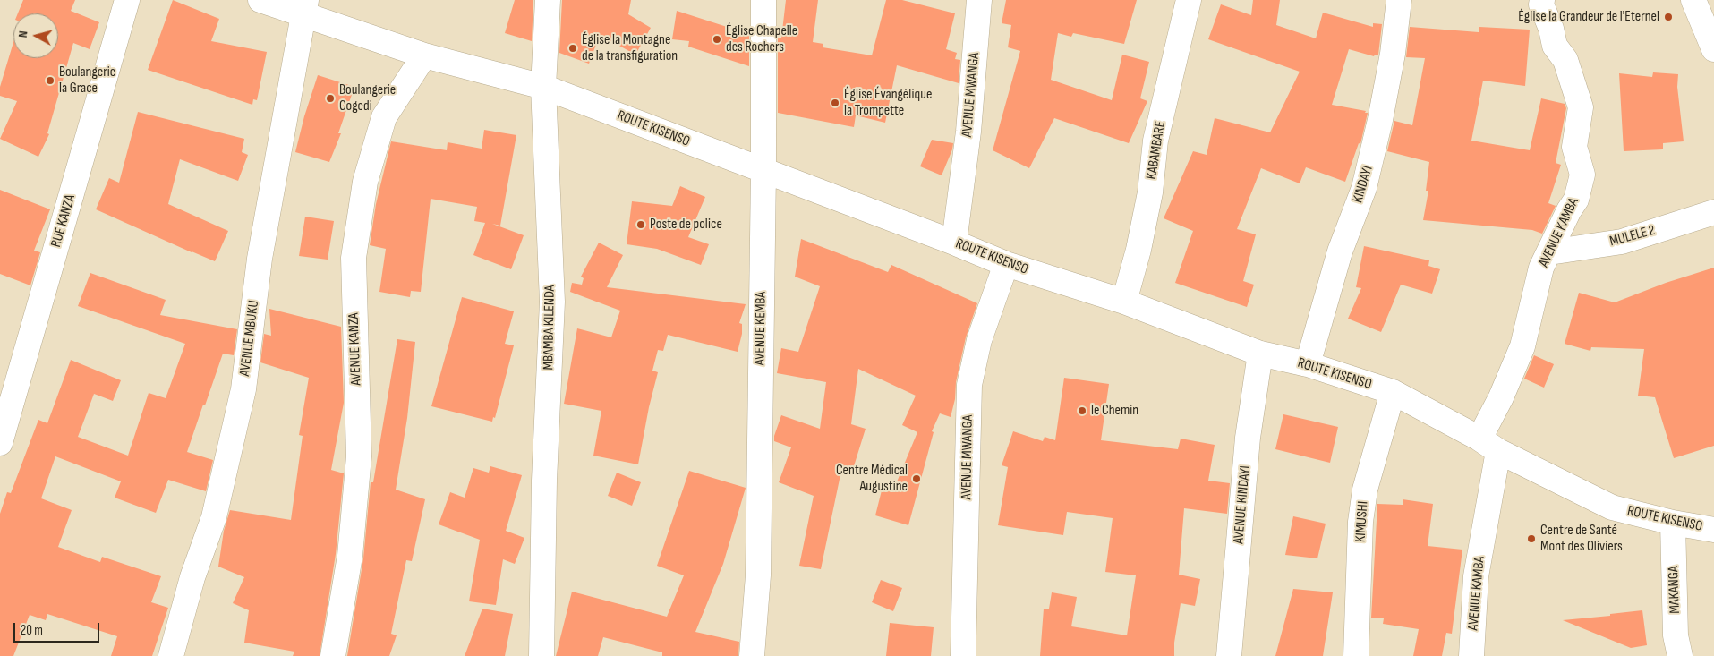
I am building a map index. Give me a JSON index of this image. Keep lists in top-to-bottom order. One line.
{"streets":{"street":["AVENUE MWANGA","ROUTE KISENSO","KABAMBARE","KINDAYI","RUE KANZA","AVENUE KAMBA","MULELE 2","MBAMBA KILENDA","AVENUE KEMBA","AVENUE MBUKU","AVENUE KANZA","AVENUE KINDAYI","KIMUSHI","MAKANGA"]},"crossings":[["AVENUE MWANGA","ROUTE KISENSO"],["ROUTE KISENSO","KABAMBARE"],["ROUTE KISENSO","KINDAYI"],["ROUTE KISENSO","AVENUE KAMBA"],["ROUTE KISENSO","MBAMBA KILENDA"],["ROUTE KISENSO","AVENUE KEMBA"],["ROUTE KISENSO","AVENUE MBUKU"],["ROUTE KISENSO","AVENUE KANZA"],["ROUTE KISENSO","AVENUE KINDAYI"],["ROUTE KISENSO","KIMUSHI"],["ROUTE KISENSO","MAKANGA"],["AVENUE KAMBA","MULELE 2"]],"places":["Église la Grandeur de l'Eternel","Église Chapelle des Rochers","Église la Montagne de la transfiguration","Boulangerie la Grace","Boulangerie Cogedi","Église Évangélique la Trompette","Poste de police","le Chemin","Centre Médical Augustine","Centre de Santé Mont des Oliviers"],"scale_bar":"20 m","north":"left"}
